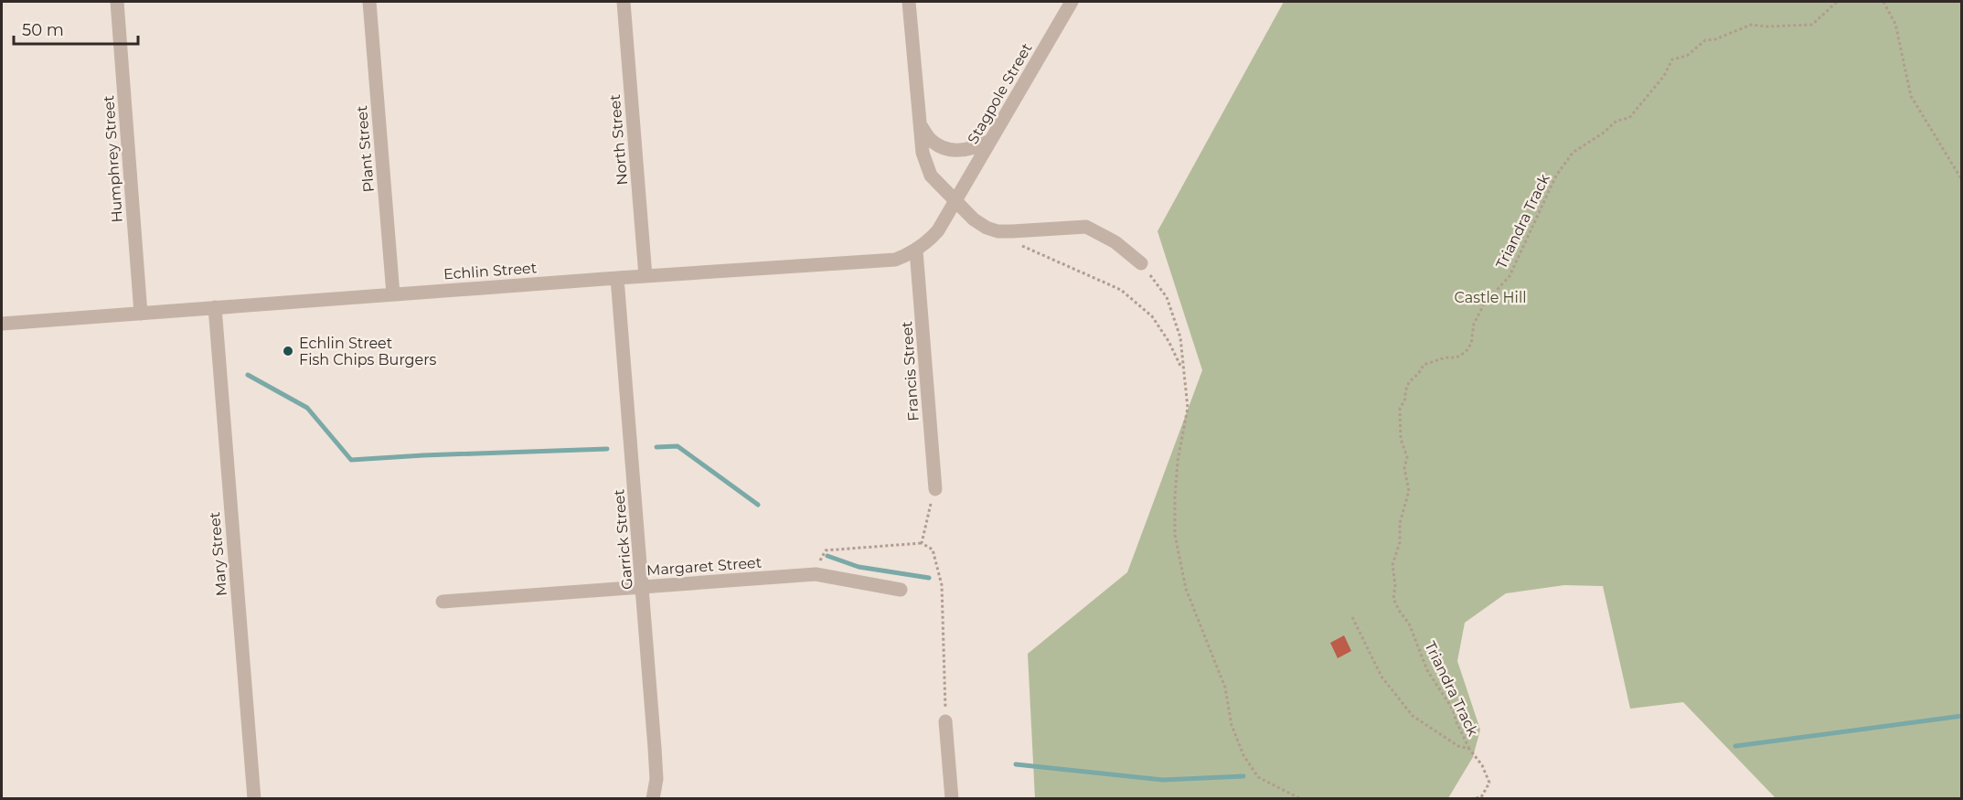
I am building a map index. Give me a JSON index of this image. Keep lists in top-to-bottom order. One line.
{"streets":{"street":["Stagpole Street","North Street","Plant Street","Humphrey Street","Echlin Street","Francis Street","Garrick Street","Mary Street","Margaret Street"],"path":["Triandra Track"]},"crossings":[["Stagpole Street","Echlin Street"],["North Street","Echlin Street"],["Plant Street","Echlin Street"],["Humphrey Street","Echlin Street"],["Echlin Street","Francis Street"],["Echlin Street","Garrick Street"],["Echlin Street","Mary Street"],["Garrick Street","Margaret Street"]],"parks":["Castle Hill"],"places":["Echlin Street Fish Chips Burgers"],"scale_bar":"50 m"}
